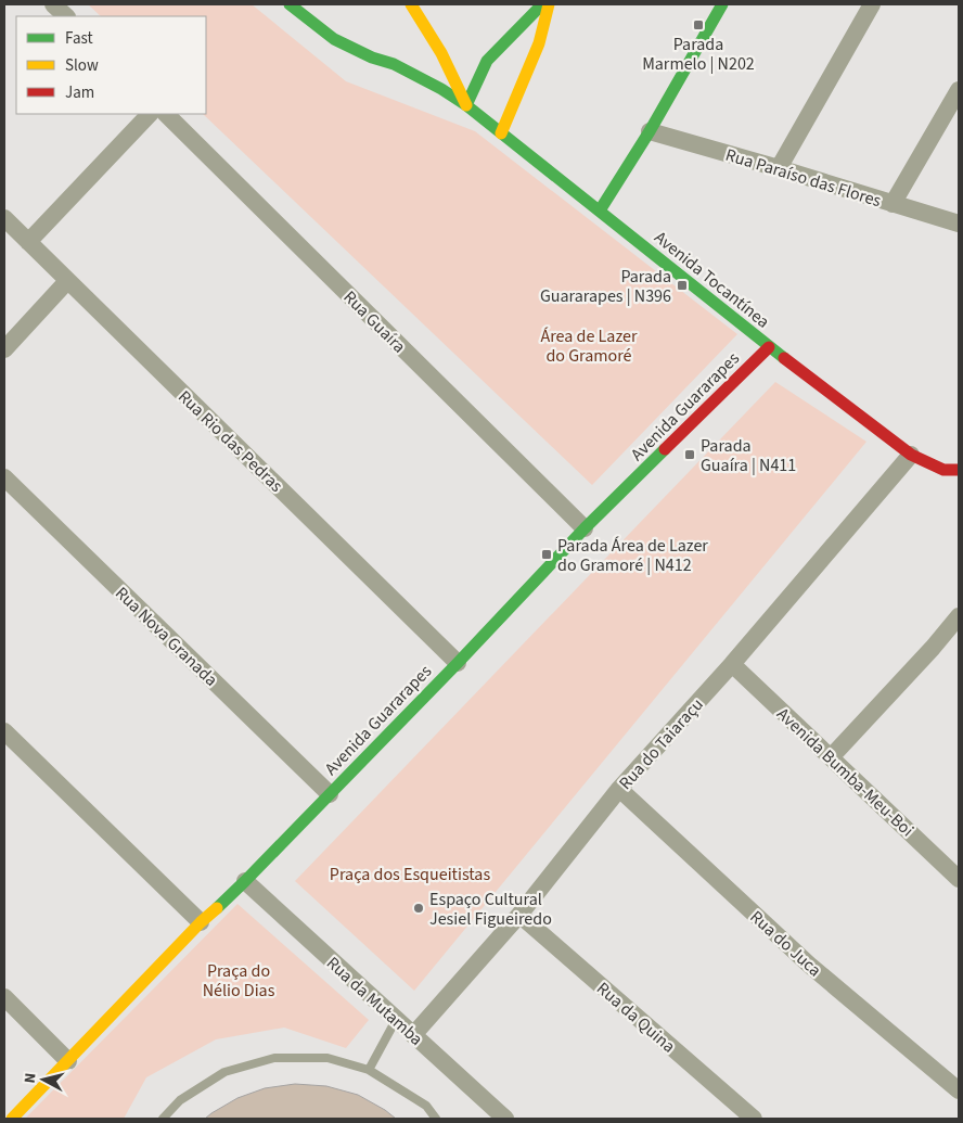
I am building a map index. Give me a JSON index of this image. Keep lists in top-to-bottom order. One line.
{"streets":{"street":["Rua Paraíso das Flores","Avenida Tocantínea","Rua Guaíra","Avenida Guararapes","Rua Rio das Pedras","Rua Nova Granada","Rua do Taiaraçu","Avenida Bumba-Meu-Boi","Rua do Juca","Rua da Mutamba","Rua da Quina"]},"crossings":[["Avenida Tocantínea","Avenida Guararapes"],["Avenida Tocantínea","Rua do Taiaraçu"],["Rua Guaíra","Avenida Guararapes"],["Avenida Guararapes","Rua Rio das Pedras"],["Avenida Guararapes","Rua Nova Granada"],["Avenida Guararapes","Rua da Mutamba"],["Rua do Taiaraçu","Avenida Bumba-Meu-Boi"],["Rua do Taiaraçu","Rua do Juca"],["Rua do Taiaraçu","Rua da Mutamba"],["Rua do Taiaraçu","Rua da Quina"]],"parks":["Área de Lazer do Gramoré","Praça dos Esqueitistas","Praça do Nélio Dias"],"places":{"transit":["Parada Marmelo | N202","Parada Guararapes | N396","Parada Guaíra | N411","Parada Área de Lazer do Gramoré | N412"],"other":["Espaço Cultural Jesiel Figueiredo"]},"legend":["Fast","Slow","Jam"],"north":"left"}
